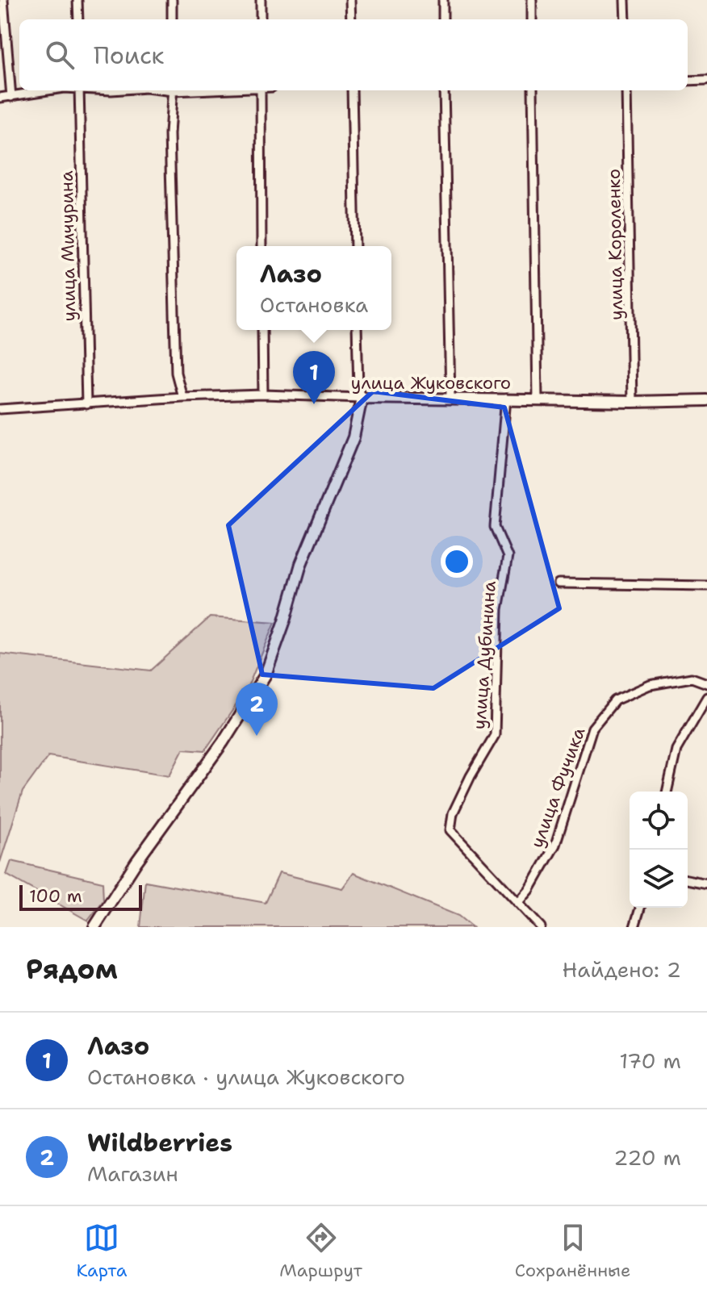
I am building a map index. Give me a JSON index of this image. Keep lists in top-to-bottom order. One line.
{"streets":{"street":["улица Короленко","улица Мичурина","улица Жуковского","улица Дубинина","улица Фучика"]},"crossings":[["улица Короленко","улица Жуковского"],["улица Мичурина","улица Жуковского"],["улица Жуковского","улица Дубинина"],["улица Дубинина","улица Фучика"]],"scale_bar":"100 m","page":{"search":"Поиск","popup":["Лазо","Остановка"],"pins":["1","2"],"scale":"100 m","heading":["Рядом","Найдено: 2"],"list":[{"mark":"1","name":"Лазо","note":"Остановка · улица Жуковского","value":"170 m"},{"mark":"2","name":"Wildberries","note":"Магазин","value":"220 m"}],"nav":["Карта","Маршрут","Сохранённые"]}}
